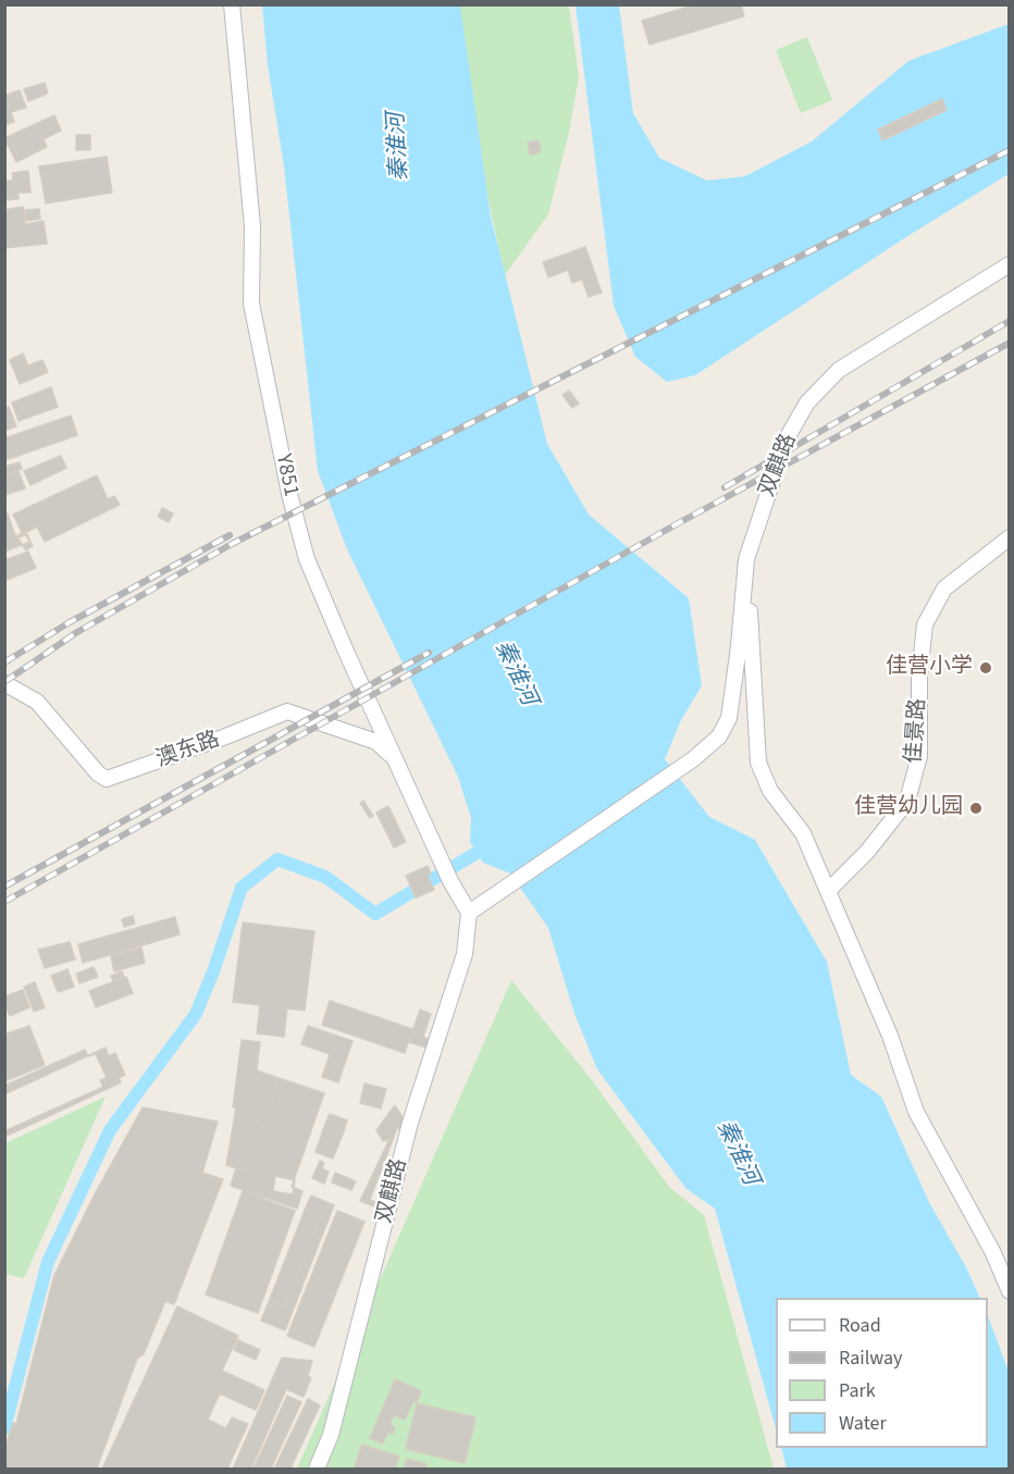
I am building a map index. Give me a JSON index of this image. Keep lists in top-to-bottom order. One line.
{"streets":{"street":["双麒路","Y851","佳景路","澳东路"]},"crossings":[["双麒路","Y851"],["Y851","澳东路"]],"water":["秦淮河"],"places":["佳营小学","佳营幼儿园"],"legend":["Road","Railway","Park","Water"]}
